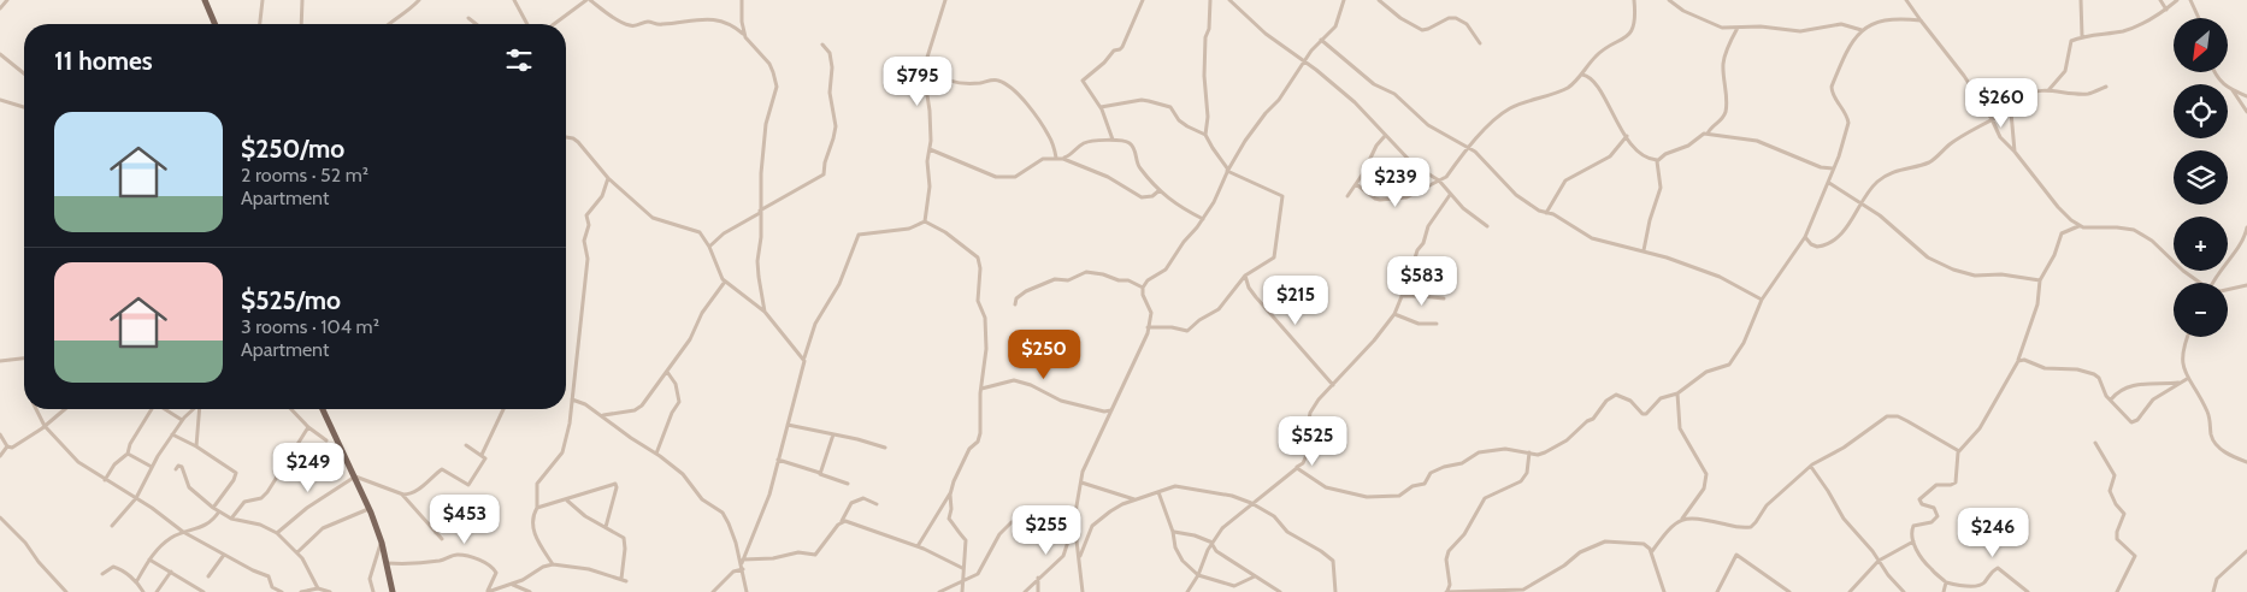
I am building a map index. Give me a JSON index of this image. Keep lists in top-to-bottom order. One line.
{"north":"bottom left","page":{"map_buttons":["+","−"],"heading":"11 homes","price":["$795","$260","$239","$583","$215","$250","$525","$249","$453","$255","$246"],"list":[{"name":"$250/mo","note":"2 rooms · 52 m² · Apartment"},{"name":"$525/mo","note":"3 rooms · 104 m² · Apartment"}]}}
